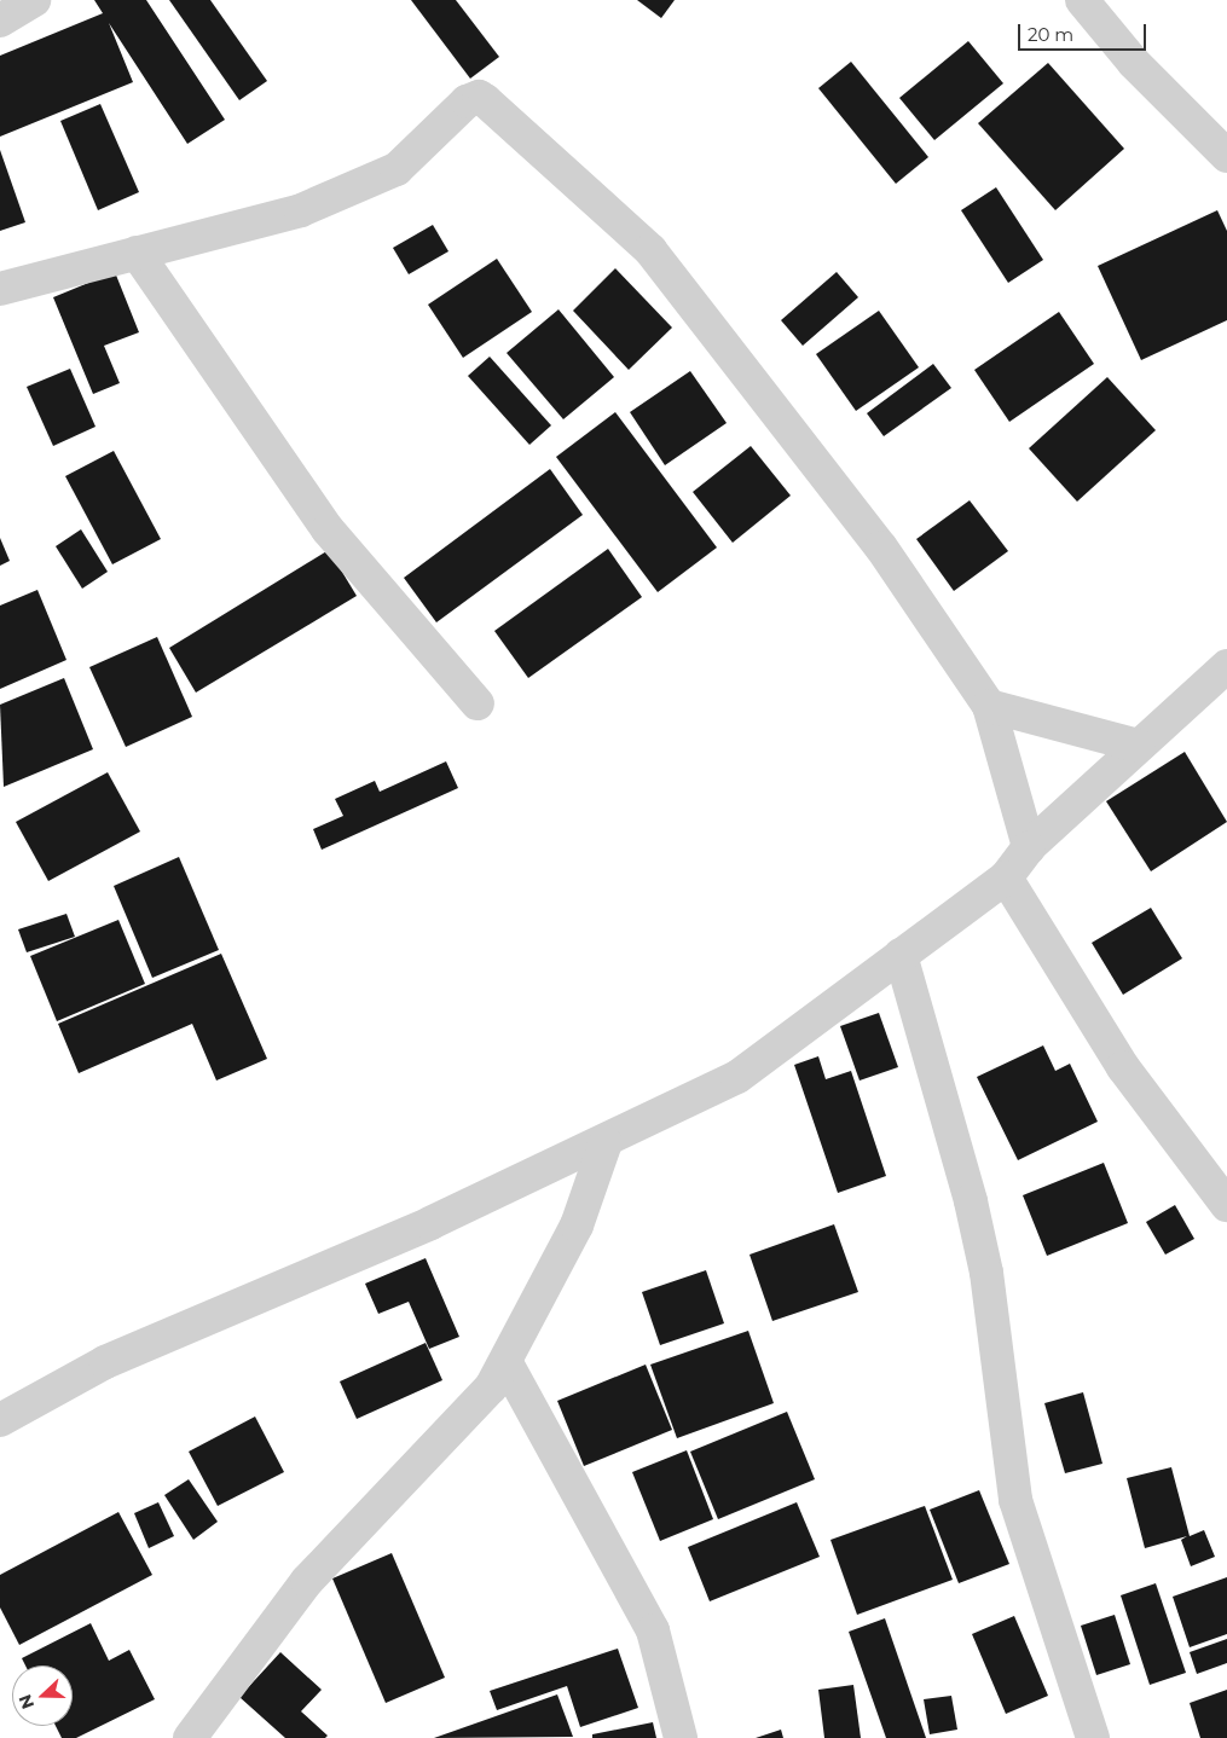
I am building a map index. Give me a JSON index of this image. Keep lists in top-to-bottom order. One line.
{"scale_bar":"20 m","north":"left"}
